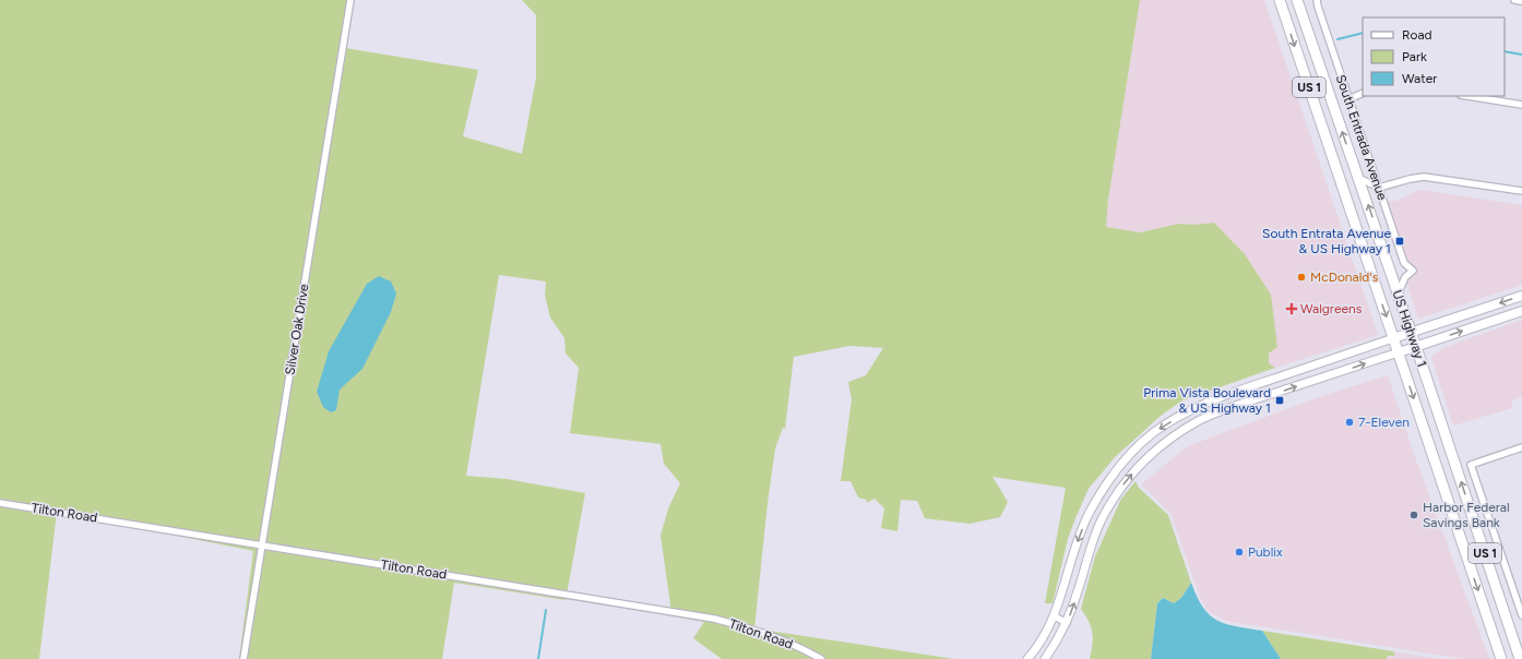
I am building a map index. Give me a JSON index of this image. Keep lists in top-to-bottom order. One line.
{"streets":{"main road":["US 1","US Highway 1"],"street":["South Entrada Avenue","Silver Oak Drive","Tilton Road"]},"crossings":[["South Entrada Avenue","US Highway 1"],["Silver Oak Drive","Tilton Road"]],"places":{"transit":["South Entrata Avenue & US Highway 1","Prima Vista Boulevard & US Highway 1"],"other":["McDonald's","7-Eleven","Harbor Federal Savings Bank","Publix"],"health":["Walgreens"]},"legend":["Road","Park","Water"]}
